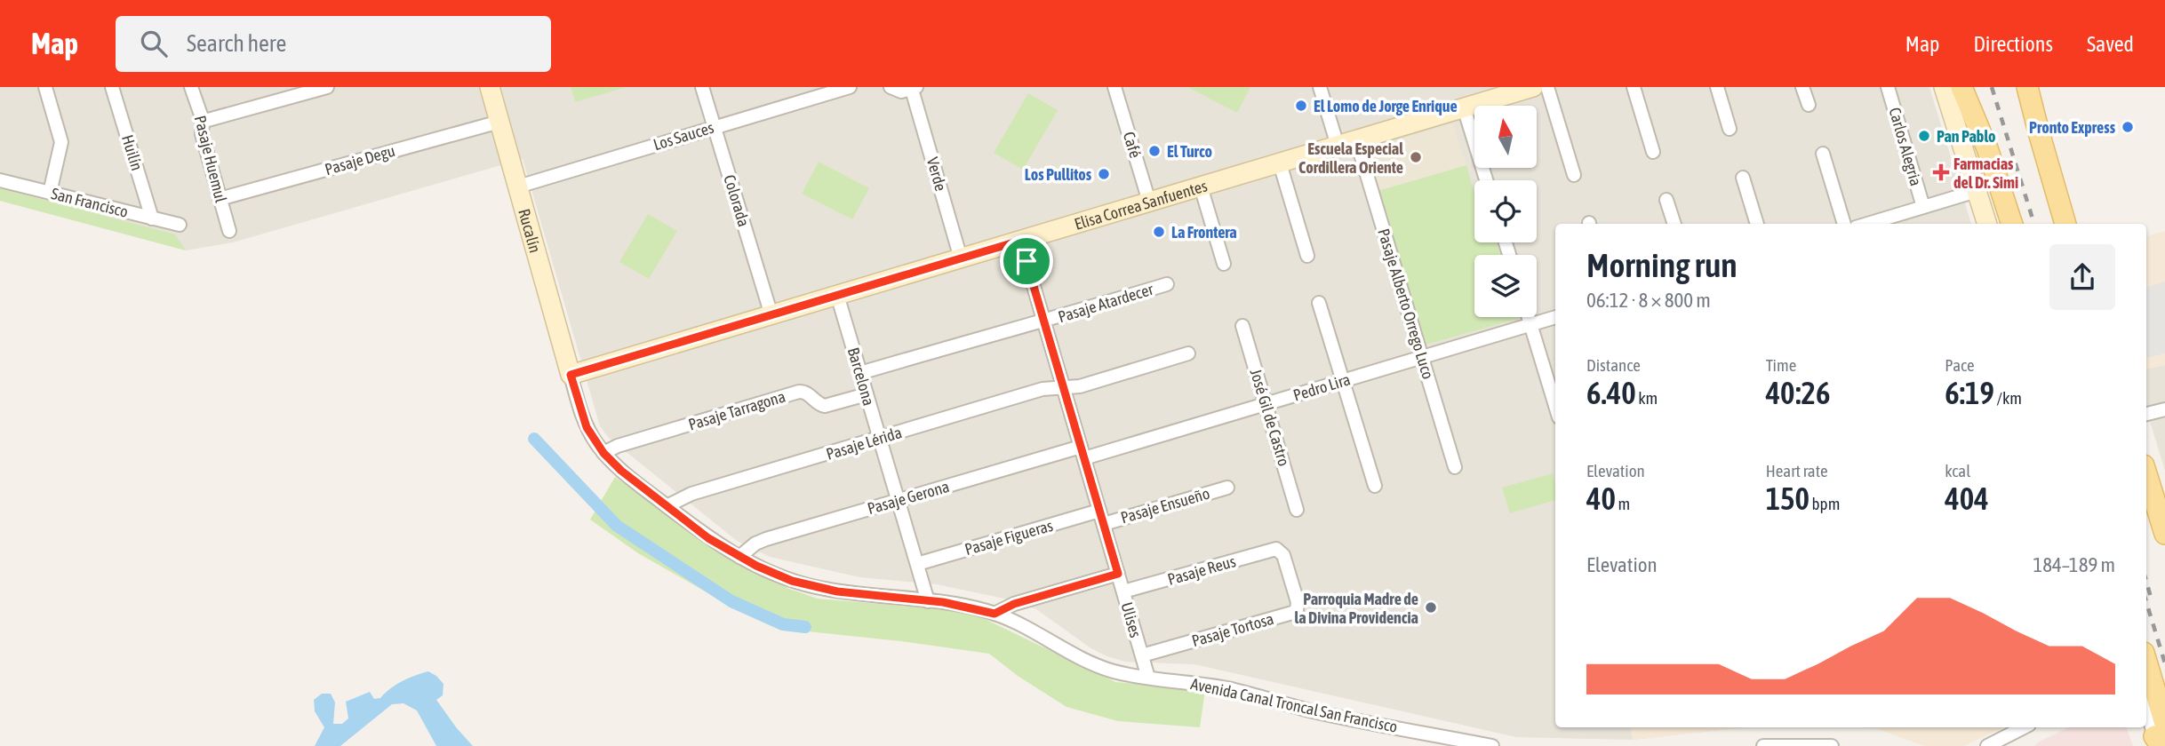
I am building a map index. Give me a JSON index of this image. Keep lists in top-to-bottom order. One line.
{"streets":{"street":["Los Sauces","Café","Carlos Alegria","Huilín","Pasaje Huemul","Pasaje Degu","Verde","Colorada","San Francisco","Elisa Correa Sanfuentes","Rucalín","Pasaje Atardecer","Pasaje Alberto Orrego Luco","Barcelona","Pedro Lira","Pasaje Tarragona","José Gil de Castro","Pasaje Lérida","Pasaje Gerona","Pasaje Ensueño","Pasaje Figueras","Pasaje Reus","Ulises","Pasaje Tortosa","Avenida Canal Troncal San Francisco"]},"crossings":[["Los Sauces","Colorada"],["Los Sauces","Rucalín"],["Café","Elisa Correa Sanfuentes"],["Huilín","San Francisco"],["Pasaje Huemul","Pasaje Degu"],["Pasaje Degu","Rucalín"],["Verde","Elisa Correa Sanfuentes"],["Colorada","Elisa Correa Sanfuentes"],["Elisa Correa Sanfuentes","Rucalín"],["Elisa Correa Sanfuentes","Pasaje Alberto Orrego Luco"],["Elisa Correa Sanfuentes","Barcelona"],["Elisa Correa Sanfuentes","Ulises"],["Elisa Correa Sanfuentes","Avenida Canal Troncal San Francisco"],["Rucalín","Avenida Canal Troncal San Francisco"],["Pasaje Atardecer","Ulises"],["Pasaje Alberto Orrego Luco","Pedro Lira"],["Barcelona","Pasaje Tarragona"],["Barcelona","Pasaje Lérida"],["Barcelona","Pasaje Gerona"],["Barcelona","Pasaje Figueras"],["Barcelona","Avenida Canal Troncal San Francisco"],["Pedro Lira","José Gil de Castro"],["Pedro Lira","Pasaje Gerona"],["Pedro Lira","Ulises"],["Pasaje Tarragona","Avenida Canal Troncal San Francisco"],["Pasaje Lérida","Ulises"],["Pasaje Lérida","Avenida Canal Troncal San Francisco"],["Pasaje Gerona","Ulises"],["Pasaje Gerona","Avenida Canal Troncal San Francisco"],["Pasaje Ensueño","Ulises"],["Pasaje Figueras","Ulises"],["Pasaje Reus","Ulises"],["Pasaje Reus","Pasaje Tortosa"],["Ulises","Pasaje Tortosa"],["Ulises","Avenida Canal Troncal San Francisco"]],"places":{"other":["El Lomo de Jorge Enrique","Pronto Express","Pan Pablo","El Turco","Escuela Especial Cordillera Oriente","Los Pullitos","La Frontera","Parroquia Madre de la Divina Providencia"],"health":["Farmacias del Dr. Simi"]},"north":"top","page":{"header":"Map","search":"Search here","nav":["Map","Directions","Saved"],"heading":["Morning run","06:12 · 8 × 800 m"],"stats":[["Distance","6.40 km"],["Time","40:26"],["Pace","6:19 /km"],["Elevation","40 m"],["Heart rate","150 bpm"],["kcal","404"]],"chart":["Elevation","184–189 m"]}}
